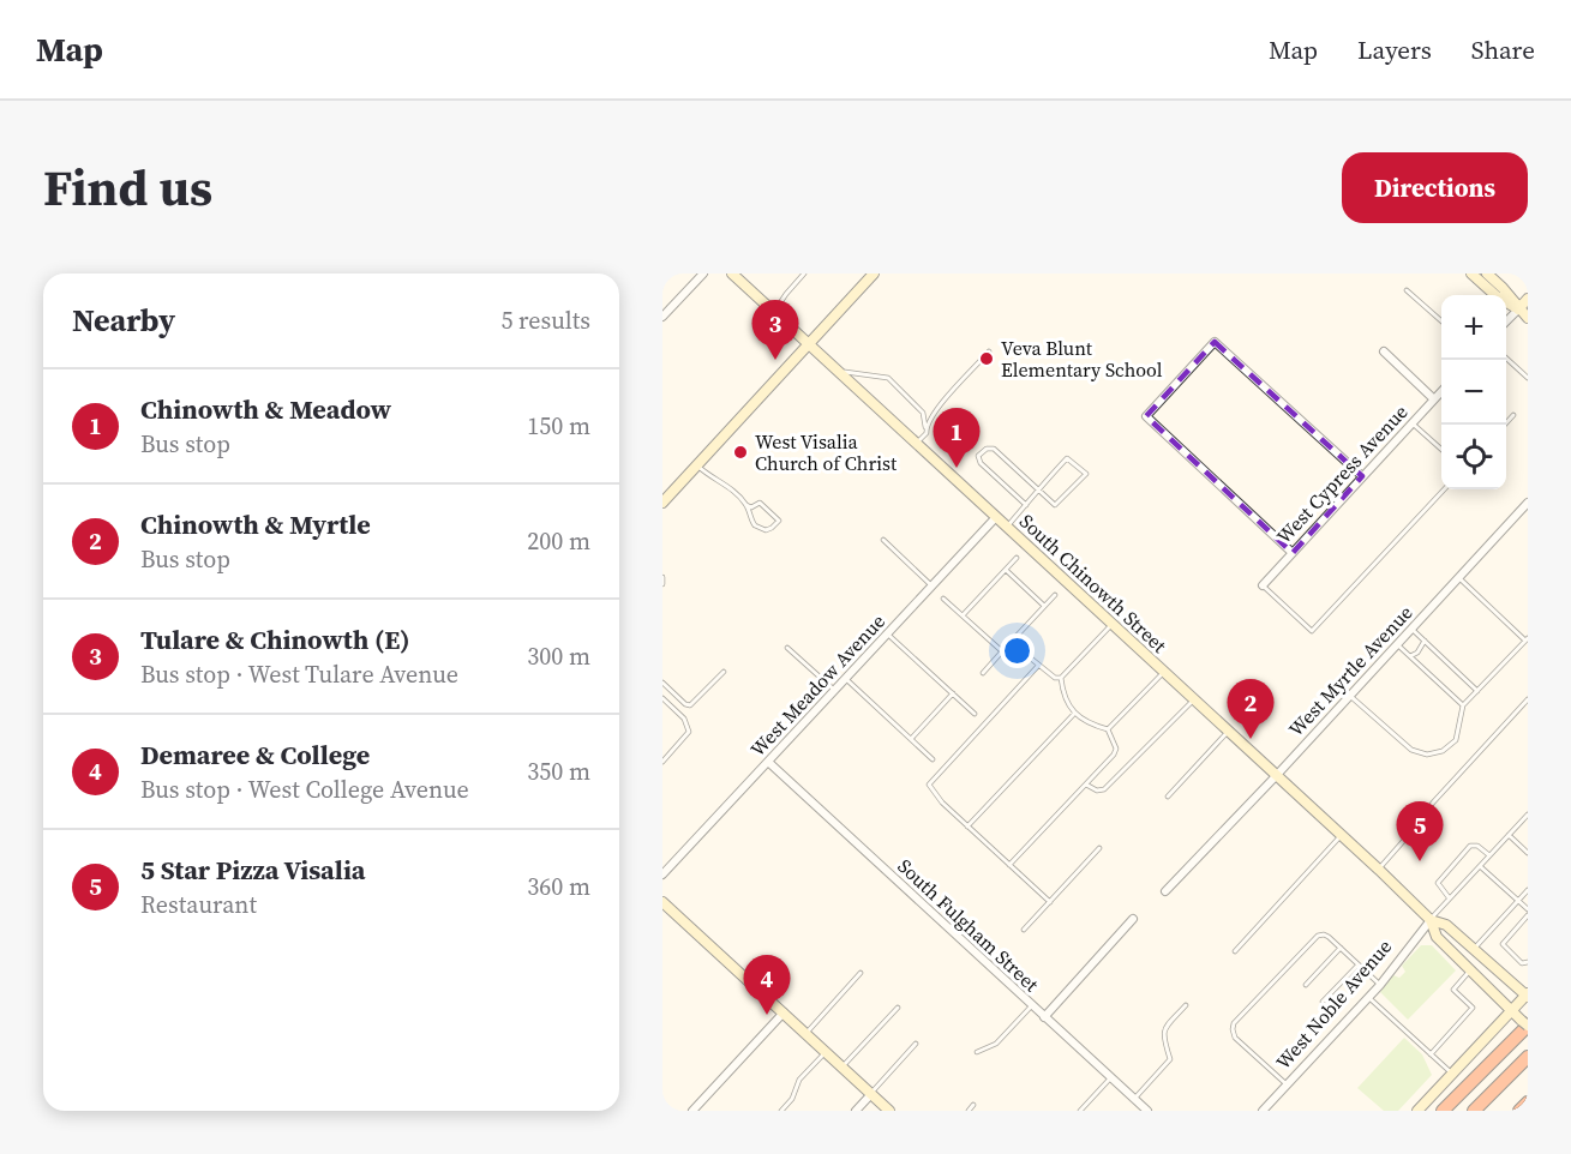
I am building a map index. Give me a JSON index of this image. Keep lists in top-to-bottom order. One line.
{"streets":{"street":["West Cypress Avenue","South Chinowth Street","West Myrtle Avenue","West Meadow Avenue","South Fulgham Street","West Noble Avenue"]},"crossings":[["South Chinowth Street","West Myrtle Avenue"],["South Chinowth Street","West Meadow Avenue"],["South Chinowth Street","West Noble Avenue"],["West Meadow Avenue","South Fulgham Street"]],"places":["Veva Blunt Elementary School","West Visalia Church of Christ"],"page":{"header":"Map","nav":["Map","Layers","Share"],"title":"Find us","buttons":"Directions","heading":["Nearby","5 results"],"map_buttons":["+","−"],"pins":["3","1","2","5","4"],"list":[{"mark":"1","name":"Chinowth & Meadow","note":"Bus stop","value":"150 m"},{"mark":"2","name":"Chinowth & Myrtle","note":"Bus stop","value":"200 m"},{"mark":"3","name":"Tulare & Chinowth (E)","note":"Bus stop · West Tulare Avenue","value":"300 m"},{"mark":"4","name":"Demaree & College","note":"Bus stop · West College Avenue","value":"350 m"},{"mark":"5","name":"5 Star Pizza Visalia","note":"Restaurant","value":"360 m"}]}}
